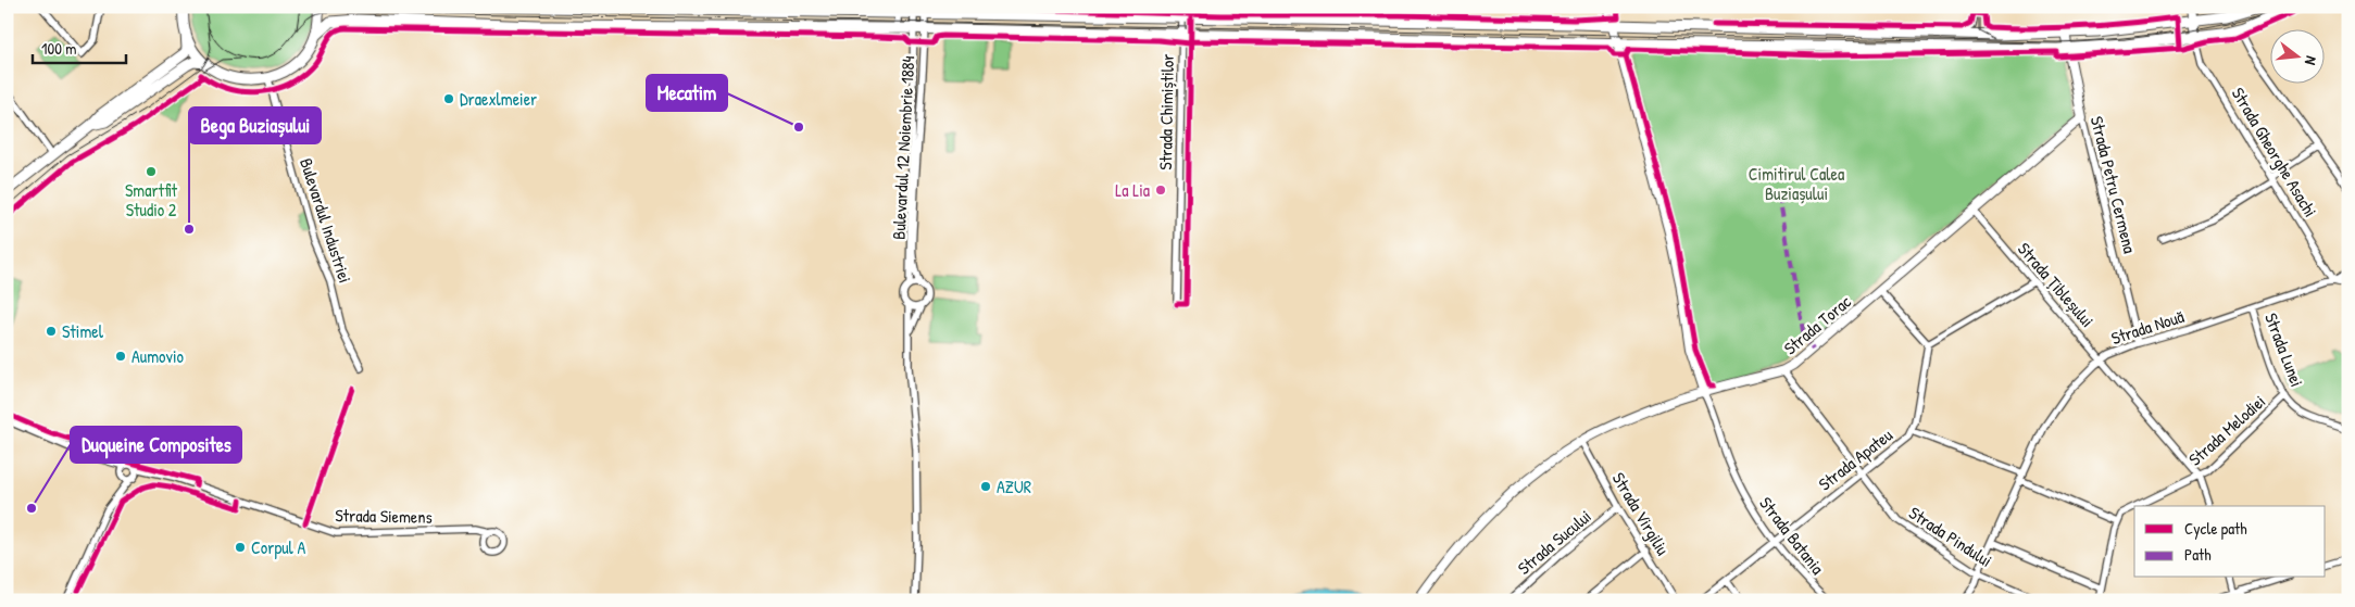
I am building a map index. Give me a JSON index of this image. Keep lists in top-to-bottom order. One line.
{"streets":{"street":["Strada Chimiștilor","Bulevardul 12 Noiembrie 1884","Strada Gheorghe Asachi","Strada Petru Cermena","Bulevardul Industriei","Strada Țibleșului","Strada Torac","Strada Nouă","Strada Lunei","Strada Melodiei","Strada Apateu","Strada Virgiliu","Strada Siemens","Strada Batania","Strada Pindului","Strada Sucului"]},"crossings":[["Strada Gheorghe Asachi","Strada Nouă"],["Strada Petru Cermena","Strada Torac"],["Strada Petru Cermena","Strada Nouă"],["Strada Țibleșului","Strada Torac"],["Strada Țibleșului","Strada Nouă"],["Strada Țibleșului","Strada Melodiei"],["Strada Torac","Strada Virgiliu"],["Strada Torac","Strada Batania"],["Strada Torac","Strada Pindului"],["Strada Nouă","Strada Lunei"],["Strada Nouă","Strada Pindului"],["Strada Lunei","Strada Melodiei"],["Strada Apateu","Strada Batania"],["Strada Apateu","Strada Pindului"],["Strada Virgiliu","Strada Sucului"]],"parks":["Cimitirul Calea Buziașului"],"places":["Draexlmeier","Mecatim","Smartfit Studio 2","La Lia","Bega Buziașului","Stimel","Aumovio","AZUR","Duqueine Composites","Corpul A"],"legend":["Cycle path","Path"],"scale_bar":"100 m","north":"right"}
